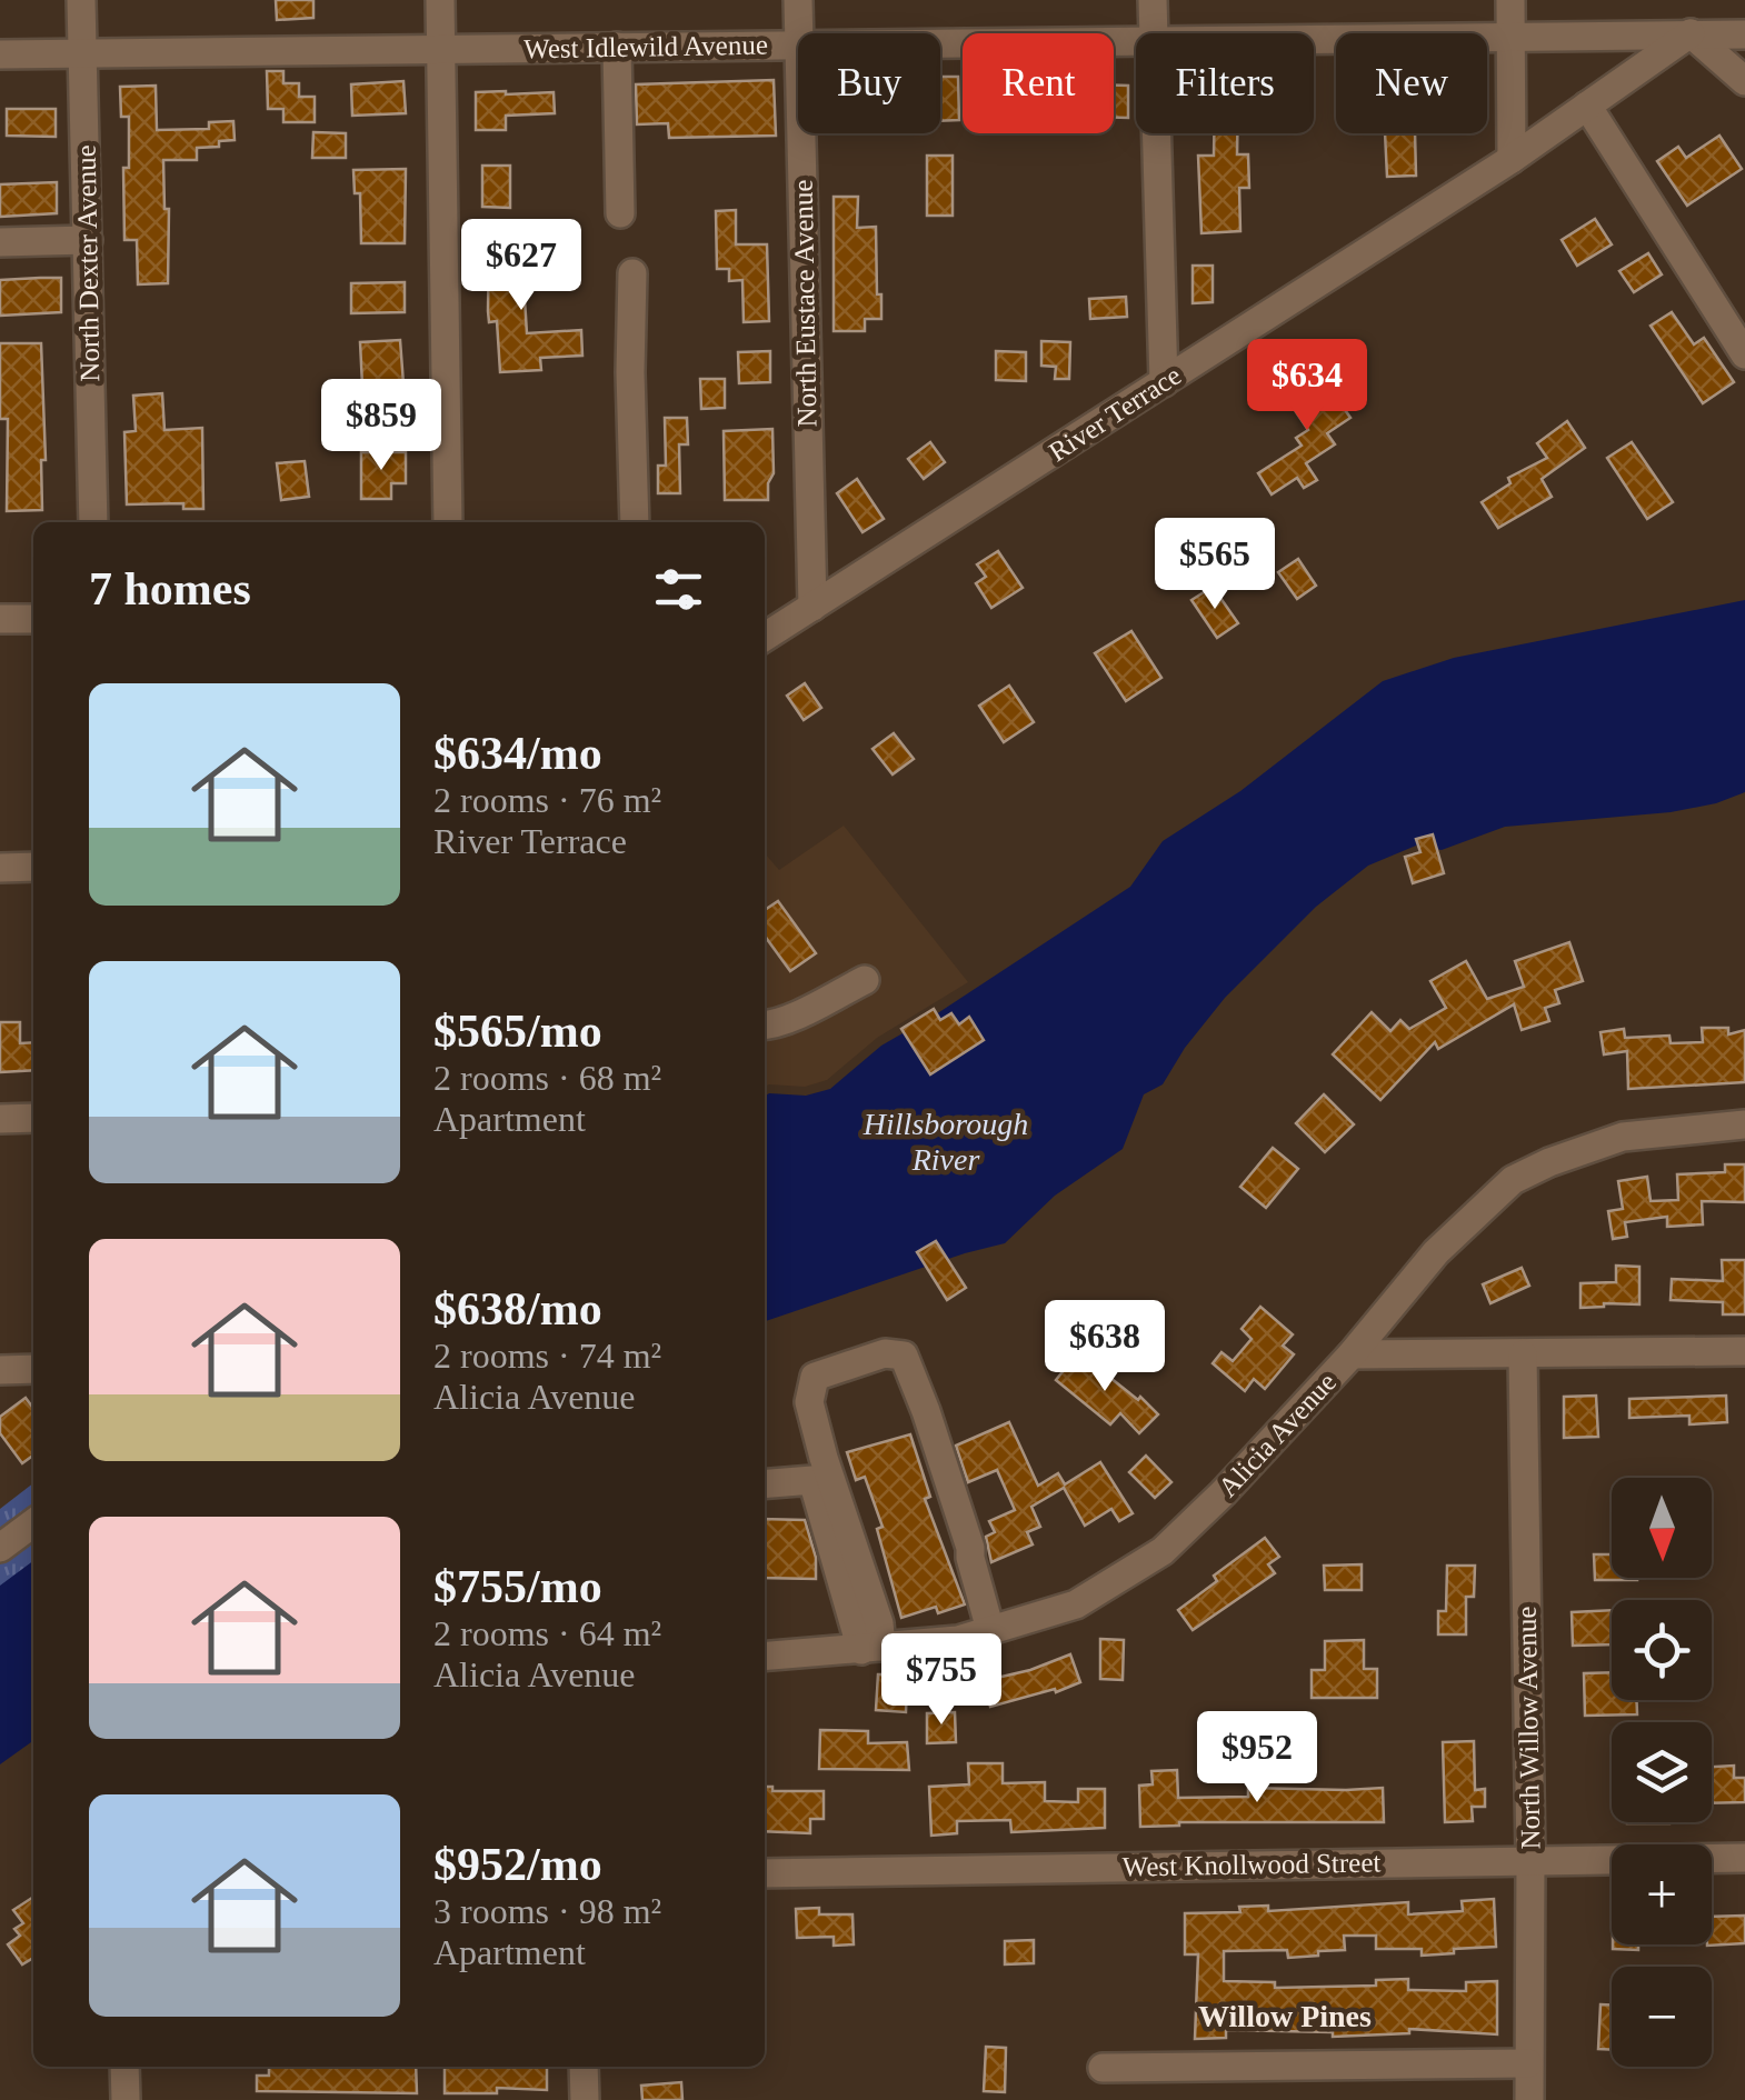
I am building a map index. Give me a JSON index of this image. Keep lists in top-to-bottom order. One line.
{"streets":{"street":["West Idlewild Avenue","North Dexter Avenue","North Eustace Avenue","River Terrace","Alicia Avenue","North Willow Avenue","West Knollwood Street"]},"crossings":[["West Idlewild Avenue","North Dexter Avenue"],["West Idlewild Avenue","River Terrace"],["North Eustace Avenue","River Terrace"],["North Willow Avenue","West Knollwood Street"]],"districts":["Willow Pines"],"water":["Hillsborough River"],"north":"bottom","page":{"chip":["Buy","Rent","Filters","New"],"price":["$627","$634","$859","$565","$638","$755","$952"],"heading":"7 homes","list":[{"name":"$634/mo","note":"2 rooms · 76 m² · River Terrace"},{"name":"$565/mo","note":"2 rooms · 68 m² · Apartment"},{"name":"$638/mo","note":"2 rooms · 74 m² · Alicia Avenue"},{"name":"$755/mo","note":"2 rooms · 64 m² · Alicia Avenue"},{"name":"$952/mo","note":"3 rooms · 98 m² · Apartment"}],"map_buttons":["+","−"]}}
